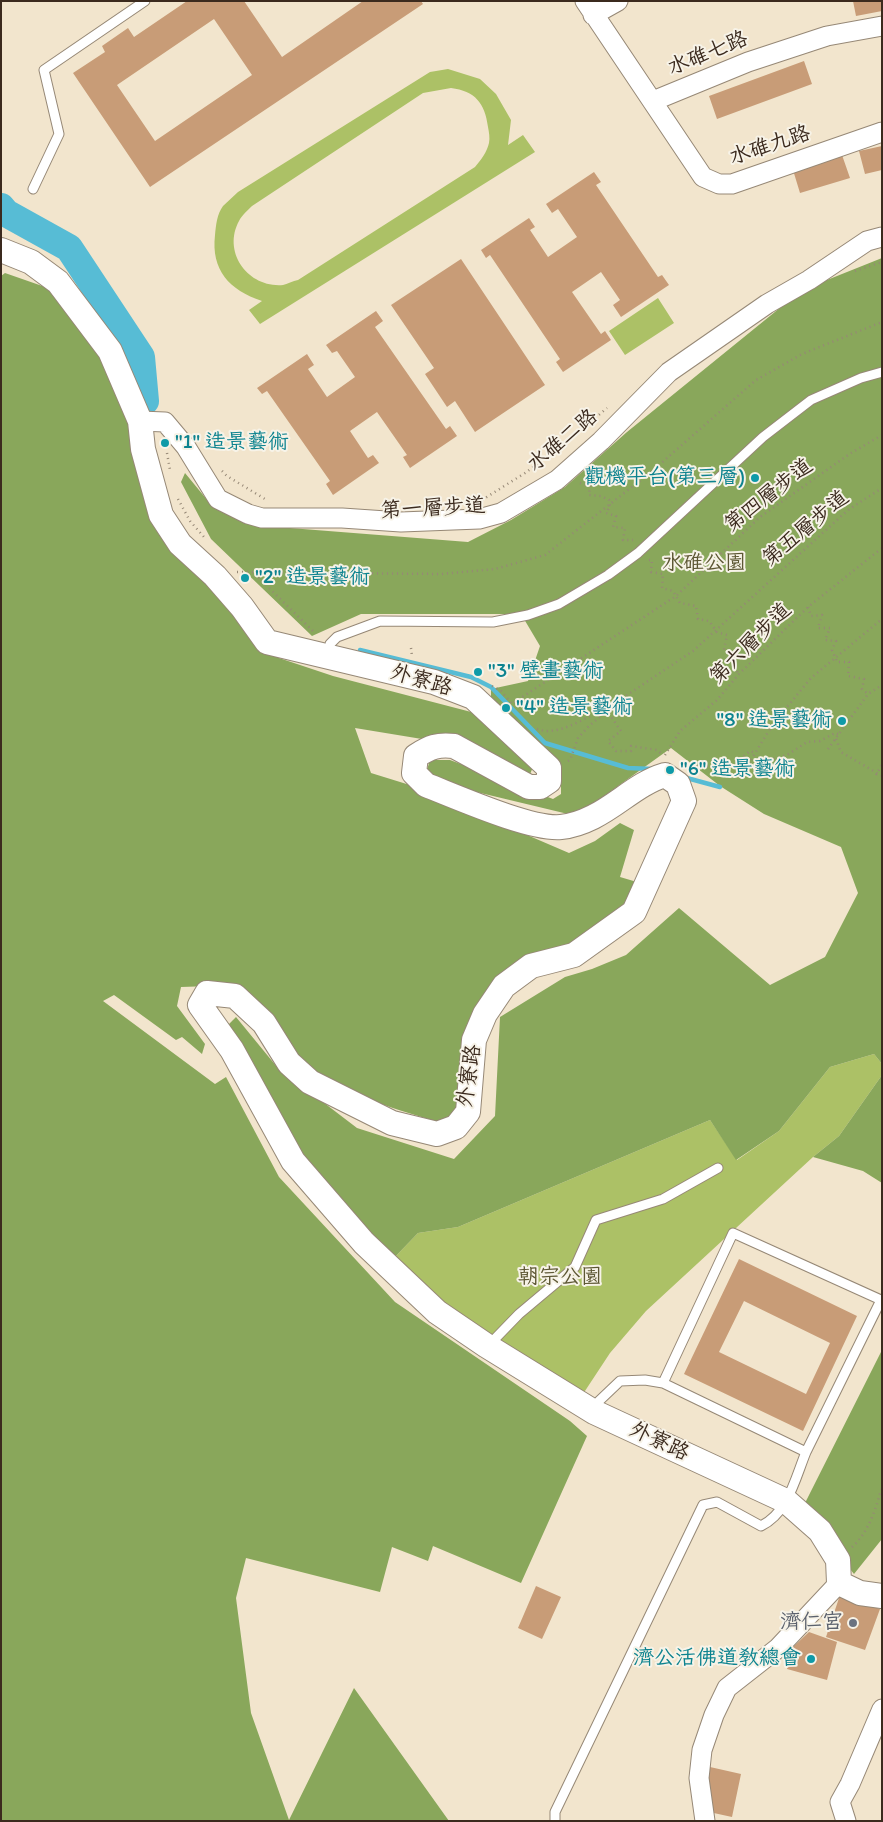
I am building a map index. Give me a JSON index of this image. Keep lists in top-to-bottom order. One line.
{"streets":{"street":["水碓七路","水碓九路","水碓二路","外寮路"],"path":["第四層步道","第五層步道","第六層步道"]},"crossings":[["水碓七路","水碓九路"],["第五層步道","第六層步道"]],"parks":["水碓公園","朝宗公園"],"places":["\"1\" 造景藝術","觀機平台(第三層)","\"2\" 造景藝術","\"3\" 壁畫藝術","\"4\" 造景藝術","\"8\" 造景藝術","\"6\" 造景藝術","濟仁宮","濟公活佛道教總會"]}
